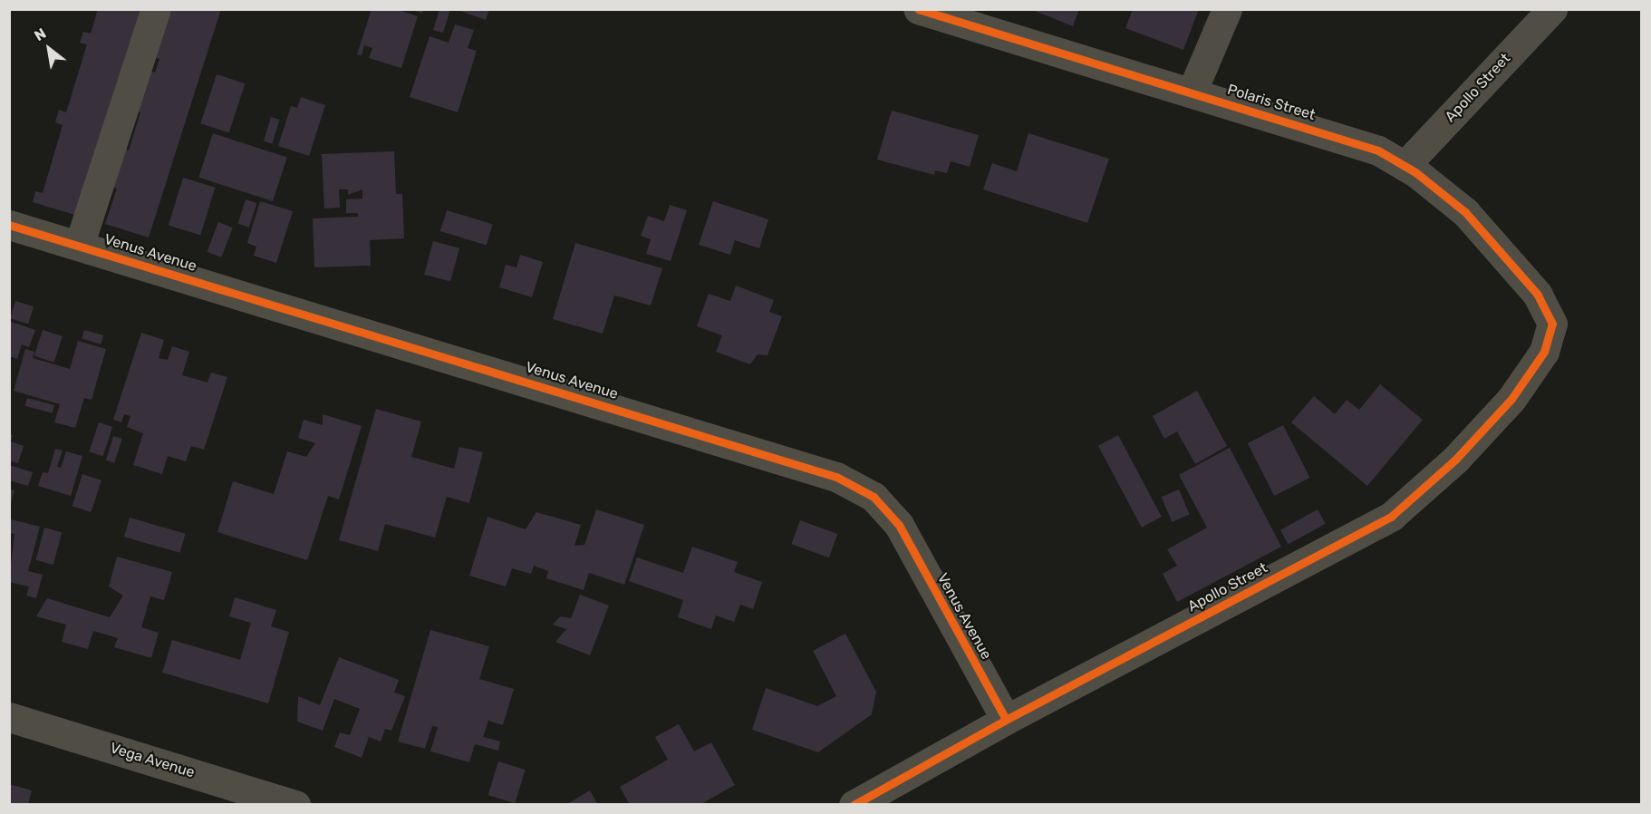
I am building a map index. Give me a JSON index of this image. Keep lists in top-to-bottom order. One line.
{"streets":{"street":["Apollo Street","Polaris Street","Venus Avenue","Vega Avenue"]},"crossings":[["Apollo Street","Polaris Street"],["Apollo Street","Venus Avenue"]],"north":"top left"}
